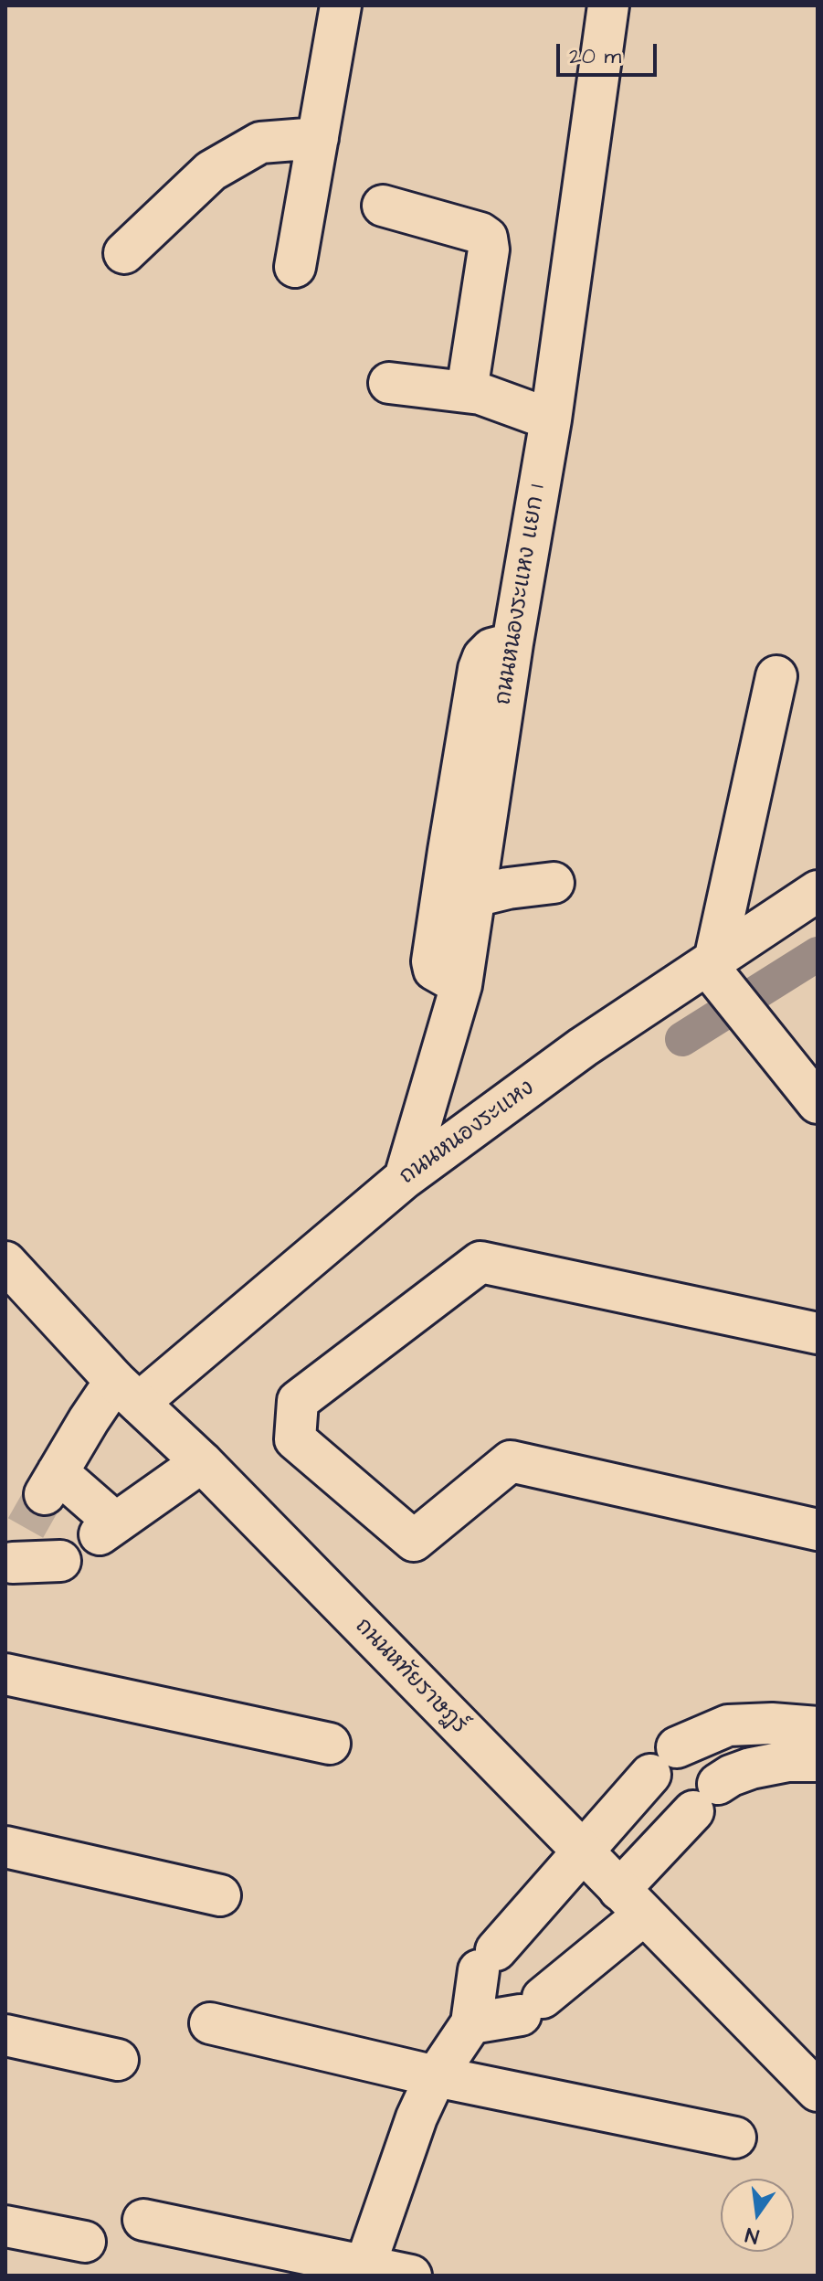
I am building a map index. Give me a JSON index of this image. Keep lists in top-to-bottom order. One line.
{"streets":{"street":["ถนนหนองระแหง แยก 1","ถนนหนองระแหง","ถนนหทัยราษฎร์"]},"crossings":[["ถนนหนองระแหง แยก 1","ถนนหนองระแหง"],["ถนนหนองระแหง","ถนนหทัยราษฎร์"]],"scale_bar":"20 m","north":"bottom"}
